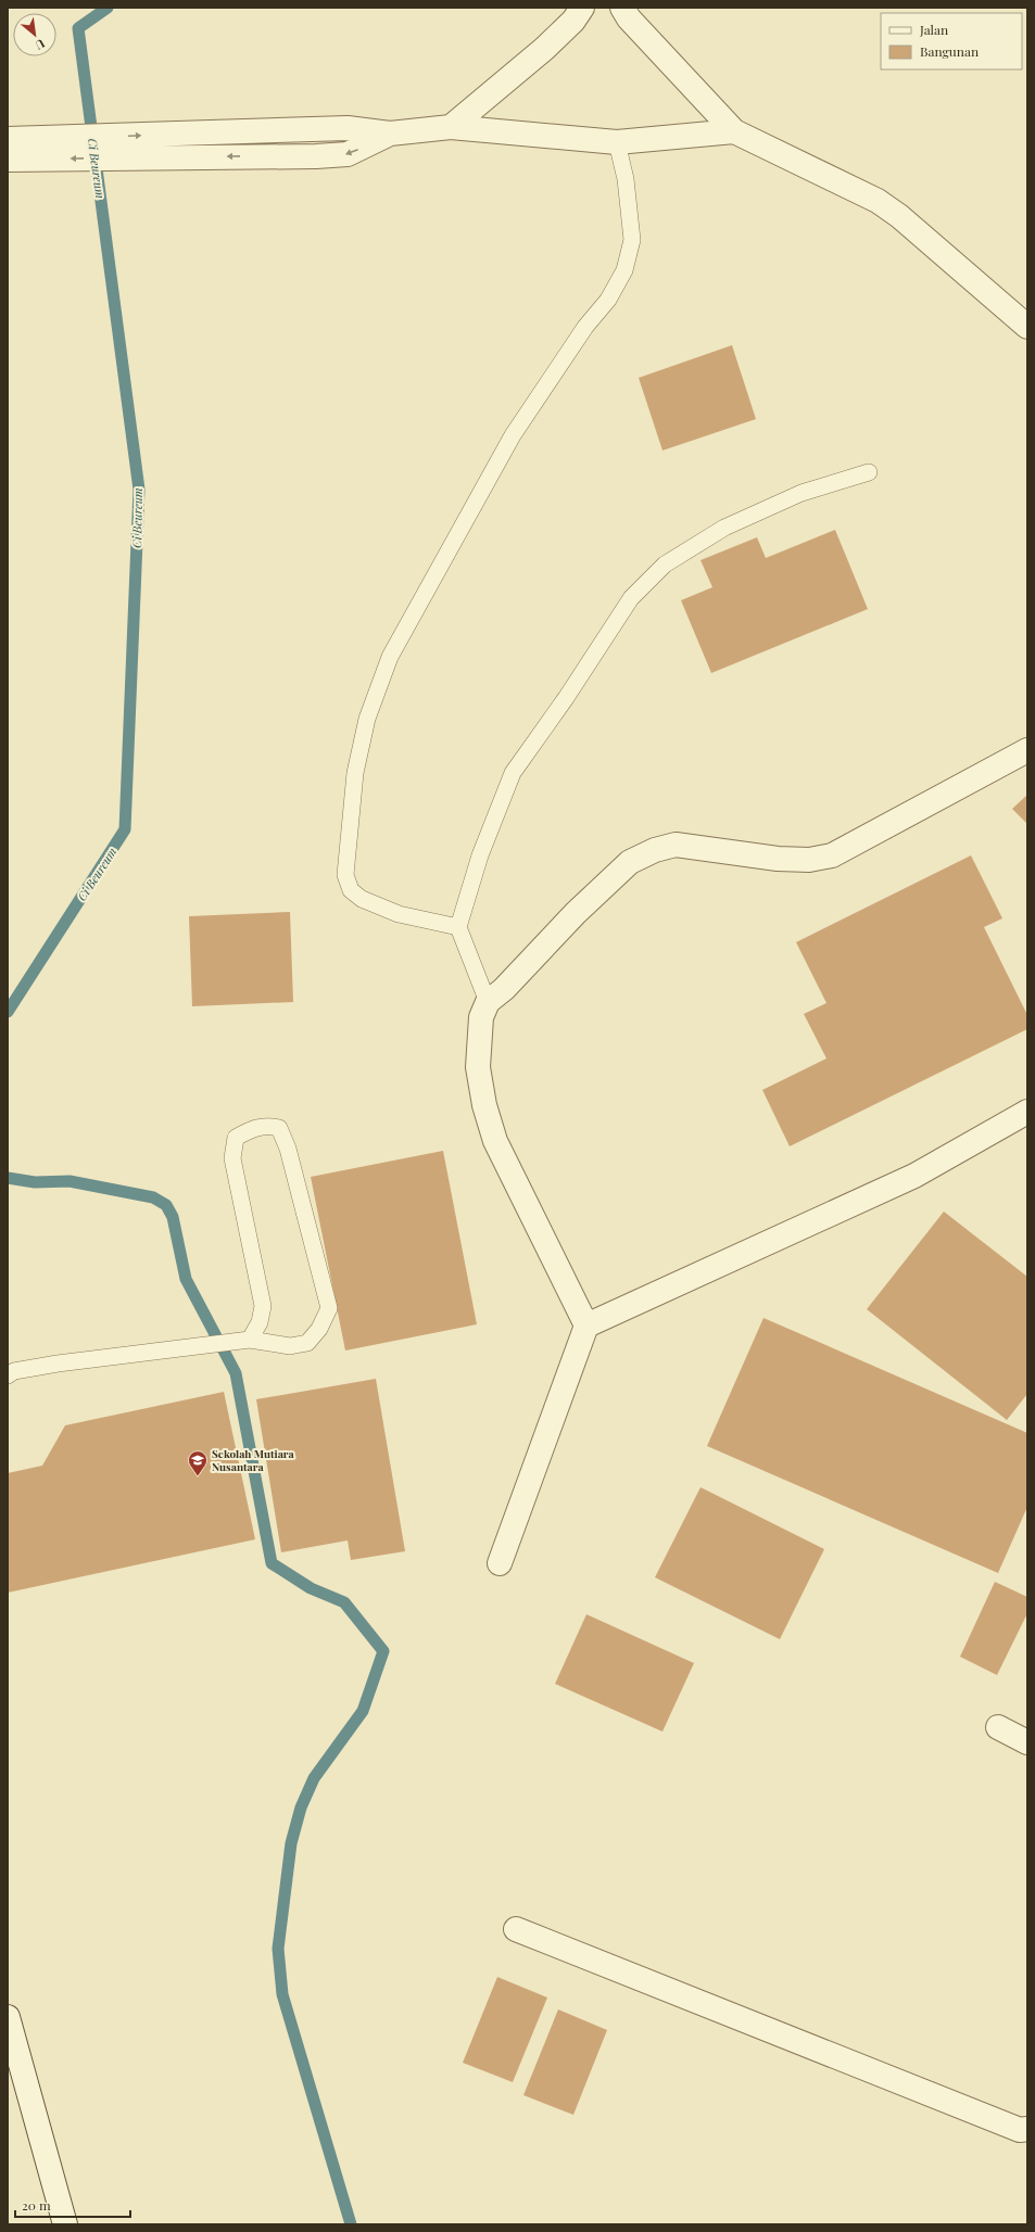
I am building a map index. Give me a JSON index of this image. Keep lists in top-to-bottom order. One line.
{"water":["Ci Beureum"],"places":{"school or university":["Sekolah Mutiara Nusantara"]},"legend":["Jalan","Bangunan"],"scale_bar":"20 m","north":"bottom right"}
